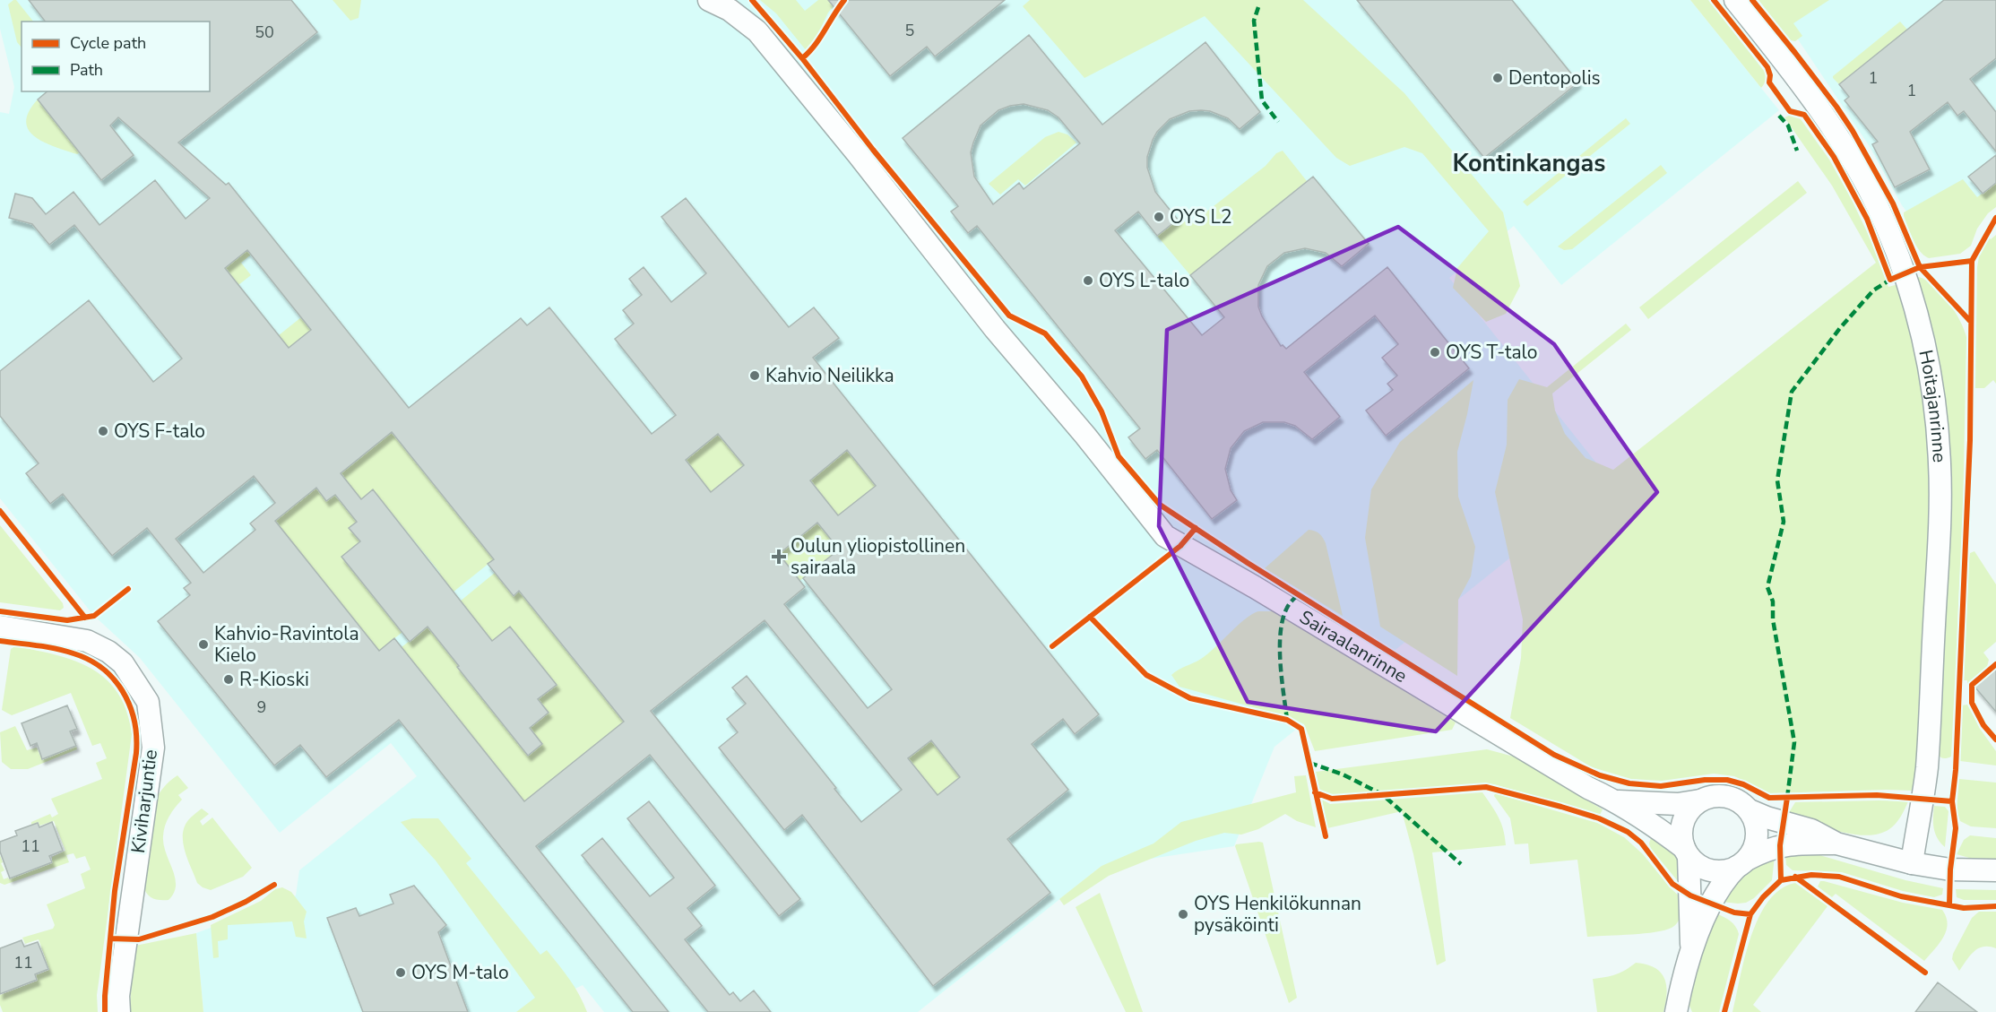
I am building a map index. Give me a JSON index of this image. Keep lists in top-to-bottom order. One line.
{"streets":{"street":["Hoitajanrinne","Sairaalanrinne","Kiviharjuntie"]},"districts":["Kontinkangas"],"places":{"other":["Dentopolis","OYS L2","OYS L-talo","OYS T-talo","Kahvio Neilikka","OYS F-talo","Kahvio-Ravintola Kielo","R-Kioski","OYS Henkilökunnan pysäköinti","OYS M-talo"],"health":["Oulun yliopistollinen sairaala"]},"house_numbers":["5","50","1","1","9","11","11"],"legend":["Cycle path","Path"]}
